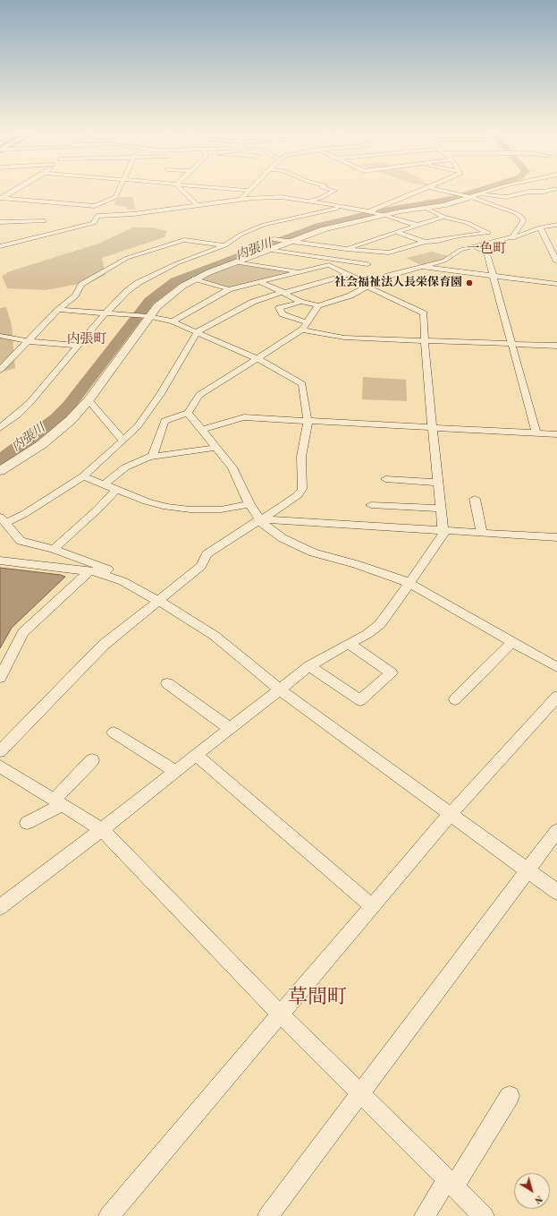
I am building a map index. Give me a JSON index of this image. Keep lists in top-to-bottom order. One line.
{"districts":["一色町","内張町","草間町"],"water":["内張川"],"places":["社会福祉法人長栄保育園"],"north":"bottom right"}
